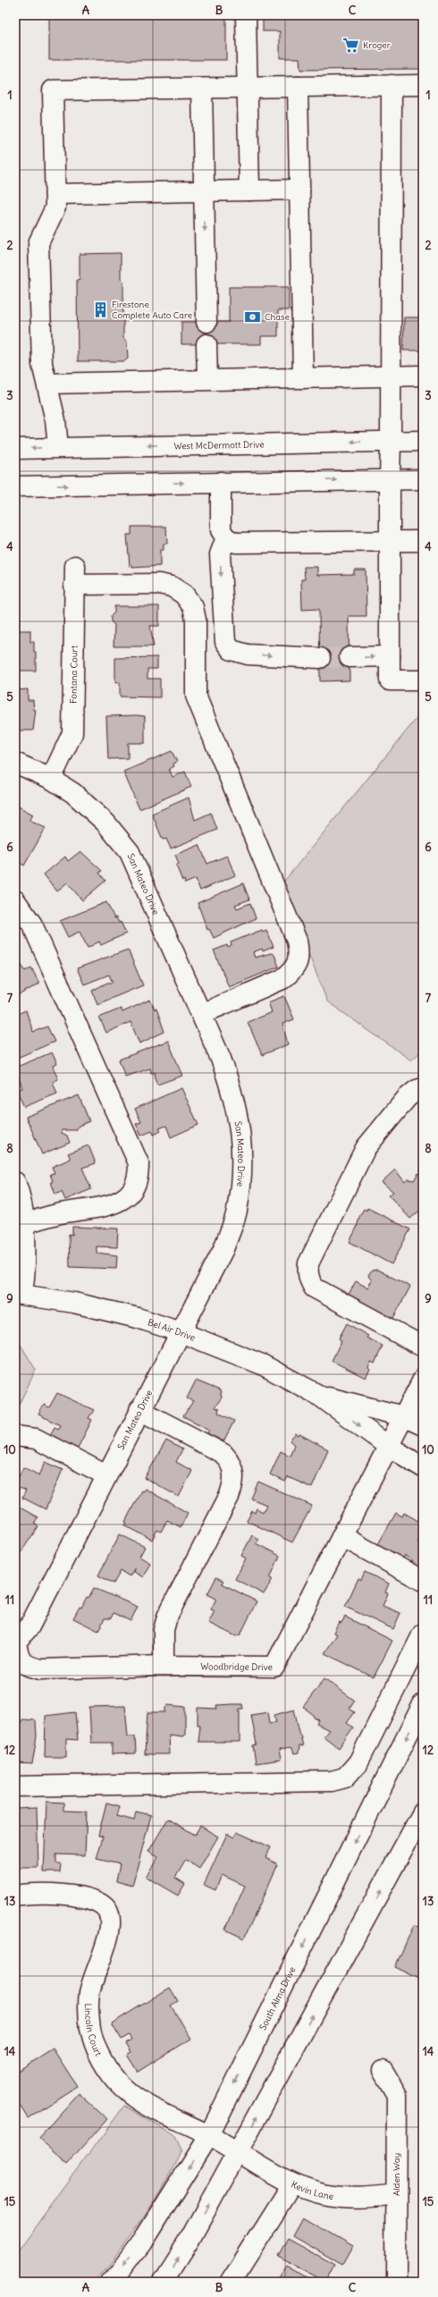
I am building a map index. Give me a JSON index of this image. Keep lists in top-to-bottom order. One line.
{"streets":{"street":["West McDermott Drive","Fontana Court","San Mateo Drive","Bel Air Drive","Woodbridge Drive","South Alma Drive","Lincoln Court","Alden Way","Kevin Lane"]},"crossings":[["Fontana Court","San Mateo Drive"],["San Mateo Drive","Bel Air Drive"],["San Mateo Drive","Woodbridge Drive"],["Bel Air Drive","Woodbridge Drive"],["South Alma Drive","Lincoln Court"],["Lincoln Court","Kevin Lane"],["Alden Way","Kevin Lane"]],"places":{"supermarket":["Kroger"],"building":["Firestone Complete Auto Care"],"bank":["Chase"]},"grid":{"columns":["A","B","C"],"rows":["1","2","3","4","5","6","7","8","9","10","11","12","13","14","15"]}}
